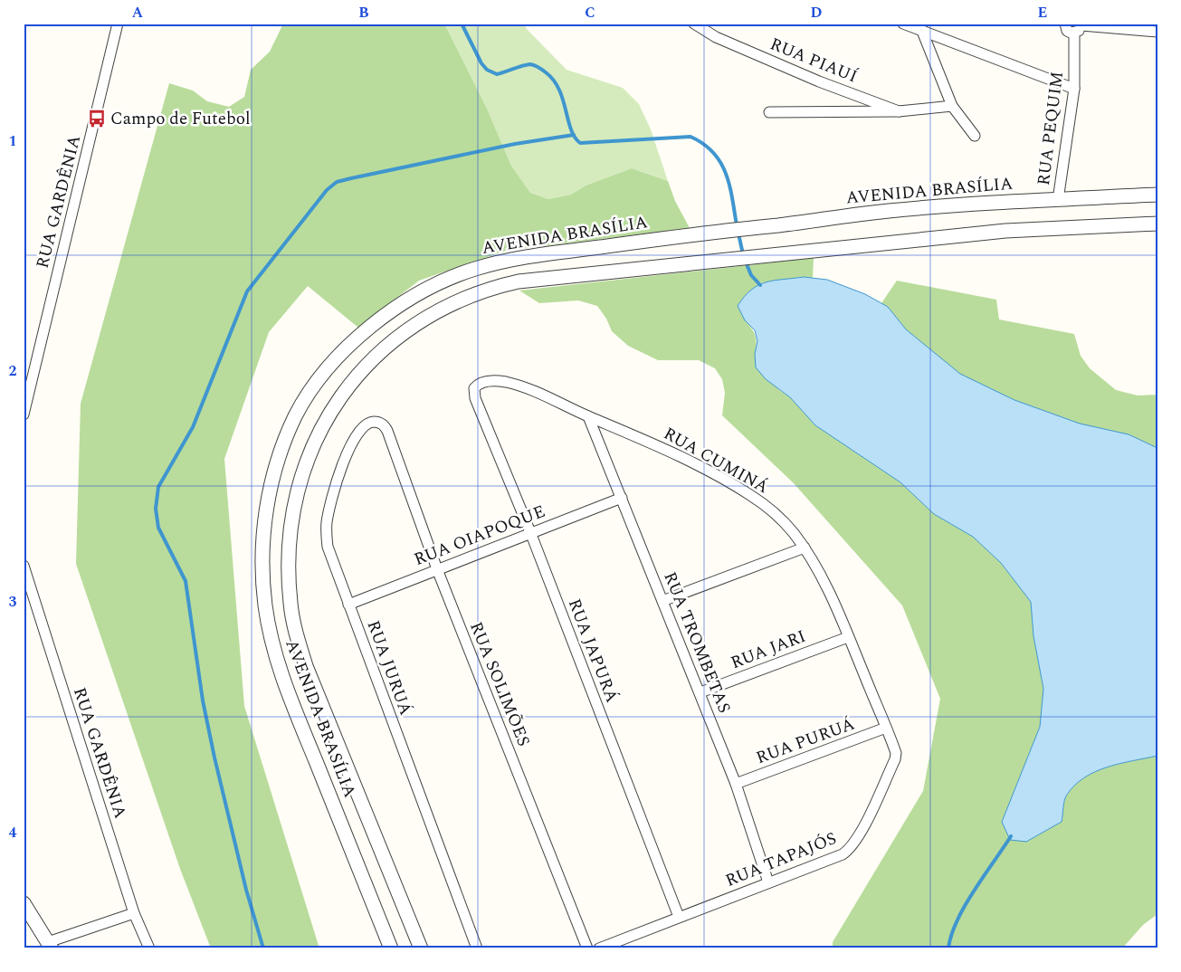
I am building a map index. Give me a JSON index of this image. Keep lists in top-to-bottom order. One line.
{"streets":{"street":["RUA PIAUÍ","RUA PEQUIM","AVENIDA BRASÍLIA","RUA GARDÊNIA","RUA CUMINÁ","RUA OIAPOQUE","RUA TROMBETAS","RUA JARI","RUA JAPURÁ","RUA JURUÁ","RUA SOLIMÕES","RUA PURUÁ","RUA TAPAJÓS"]},"crossings":[["RUA PEQUIM","AVENIDA BRASÍLIA"],["RUA CUMINÁ","RUA TROMBETAS"],["RUA CUMINÁ","RUA JARI"],["RUA CUMINÁ","RUA JAPURÁ"],["RUA CUMINÁ","RUA PURUÁ"],["RUA CUMINÁ","RUA TAPAJÓS"],["RUA OIAPOQUE","RUA TROMBETAS"],["RUA OIAPOQUE","RUA JAPURÁ"],["RUA OIAPOQUE","RUA JURUÁ"],["RUA OIAPOQUE","RUA SOLIMÕES"],["RUA TROMBETAS","RUA JARI"],["RUA TROMBETAS","RUA PURUÁ"],["RUA TROMBETAS","RUA TAPAJÓS"],["RUA JAPURÁ","RUA TAPAJÓS"],["RUA JURUÁ","RUA SOLIMÕES"],["RUA PURUÁ","RUA TAPAJÓS"]],"places":{"bus stop":["Campo de Futebol"]},"grid":{"columns":["A","B","C","D","E"],"rows":["1","2","3","4"]}}
